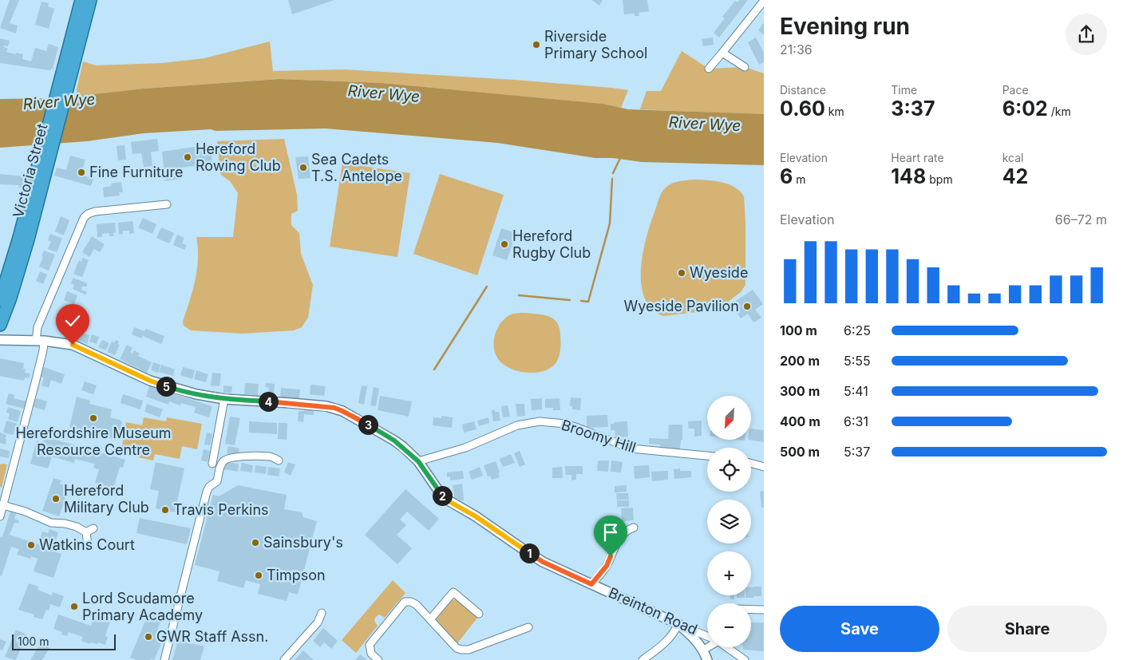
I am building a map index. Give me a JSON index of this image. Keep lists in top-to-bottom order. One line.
{"streets":{"highway":["Victoria Street"],"street":["Broomy Hill","Breinton Road"]},"crossings":[["Broomy Hill","Breinton Road"]],"water":["River Wye"],"places":["Riverside Primary School","Hereford Rowing Club","Sea Cadets T.S. Antelope","Fine Furniture","Hereford Rugby Club","Wyeside","Wyeside Pavilion","Herefordshire Museum Resource Centre","Hereford Military Club","Travis Perkins","Sainsbury's","Watkins Court","Timpson","Lord Scudamore Primary Academy","GWR Staff Assn."],"scale_bar":"100 m","north":"bottom left","page":{"heading":["Evening run","21:36"],"stats":[["Distance","0.60 km"],["Time","3:37"],["Pace","6:02 /km"],["Elevation","6 m"],["Heart rate","148 bpm"],["kcal","42"]],"chart":["Elevation","66–72 m"],"list":[{"name":"100 m","note":"6:25"},{"name":"200 m","note":"5:55"},{"name":"300 m","note":"5:41"},{"name":"400 m","note":"6:31"},{"name":"500 m","note":"5:37"}],"pins":["5","4","3","2","1"],"map_buttons":["+","−"],"buttons":["Save","Share"],"scale":"100 m"}}
